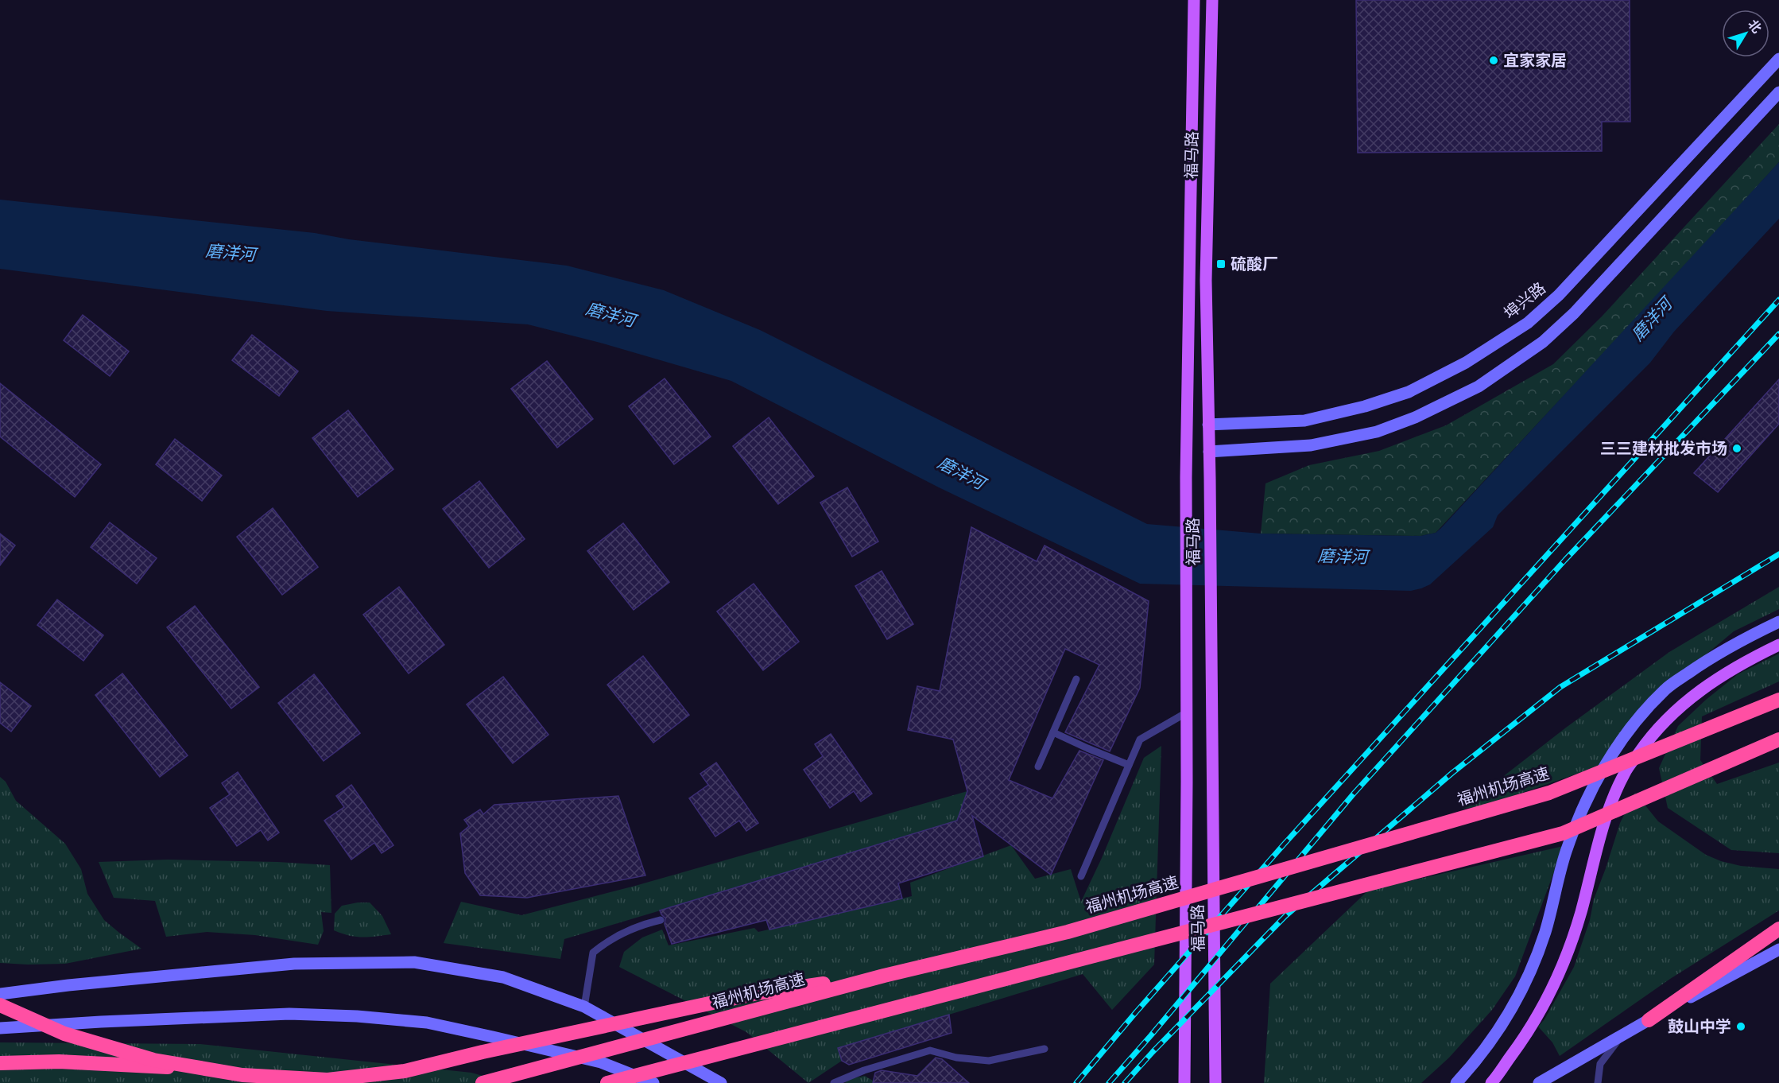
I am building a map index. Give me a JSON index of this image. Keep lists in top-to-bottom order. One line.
{"streets":{"highway":["福州机场高速"],"main road":["福马路","埠兴路"]},"crossings":[["福马路","埠兴路"]],"water":["磨洋河"],"places":{"other":["宜家家居","三三建材批发市场","鼓山中学"],"transit":["硫酸厂"]},"north":"top right"}
